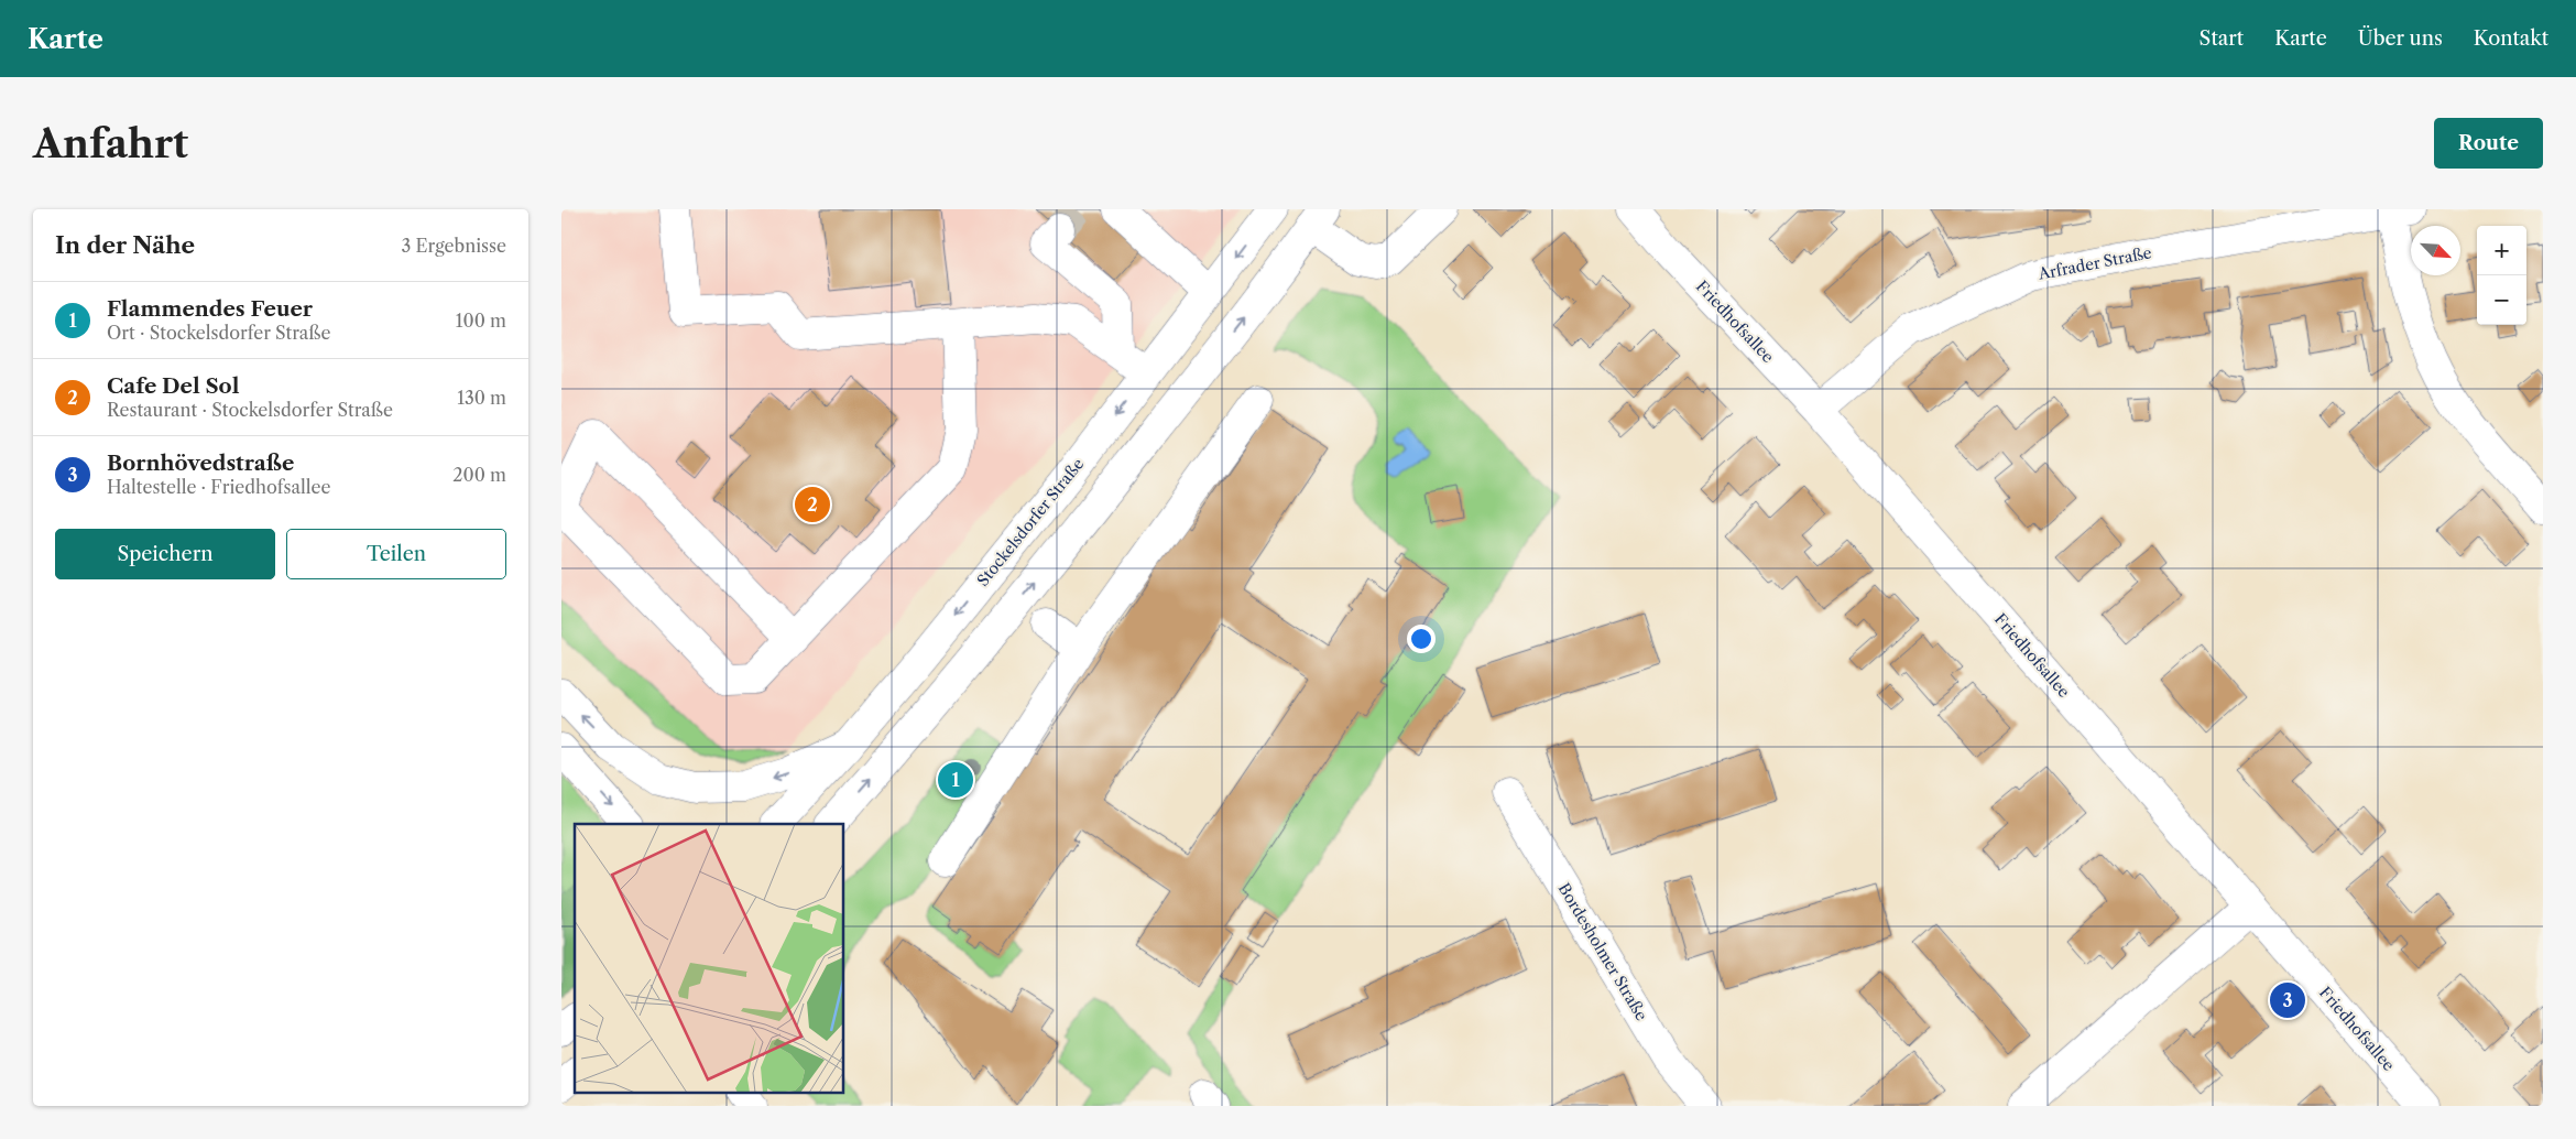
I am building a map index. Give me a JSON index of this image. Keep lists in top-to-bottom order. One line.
{"streets":{"main road":["Arfrader Straße","Friedhofsallee","Stockelsdorfer Straße","Bordesholmer Straße"]},"crossings":[["Arfrader Straße","Friedhofsallee"]],"north":"bottom right","page":{"header":"Karte","nav":["Start","Karte","Über uns","Kontakt"],"buttons":["Route",["Speichern","Teilen"]],"title":"Anfahrt","heading":["In der Nähe","3 Ergebnisse"],"map_buttons":["+","−"],"list":[{"mark":"1","name":"Flammendes Feuer","note":"Ort · Stockelsdorfer Straße","value":"100 m"},{"mark":"2","name":"Cafe Del Sol","note":"Restaurant · Stockelsdorfer Straße","value":"130 m"},{"mark":"3","name":"Bornhövedstraße","note":"Haltestelle · Friedhofsallee","value":"200 m"}],"pins":["2","1","3"]}}
